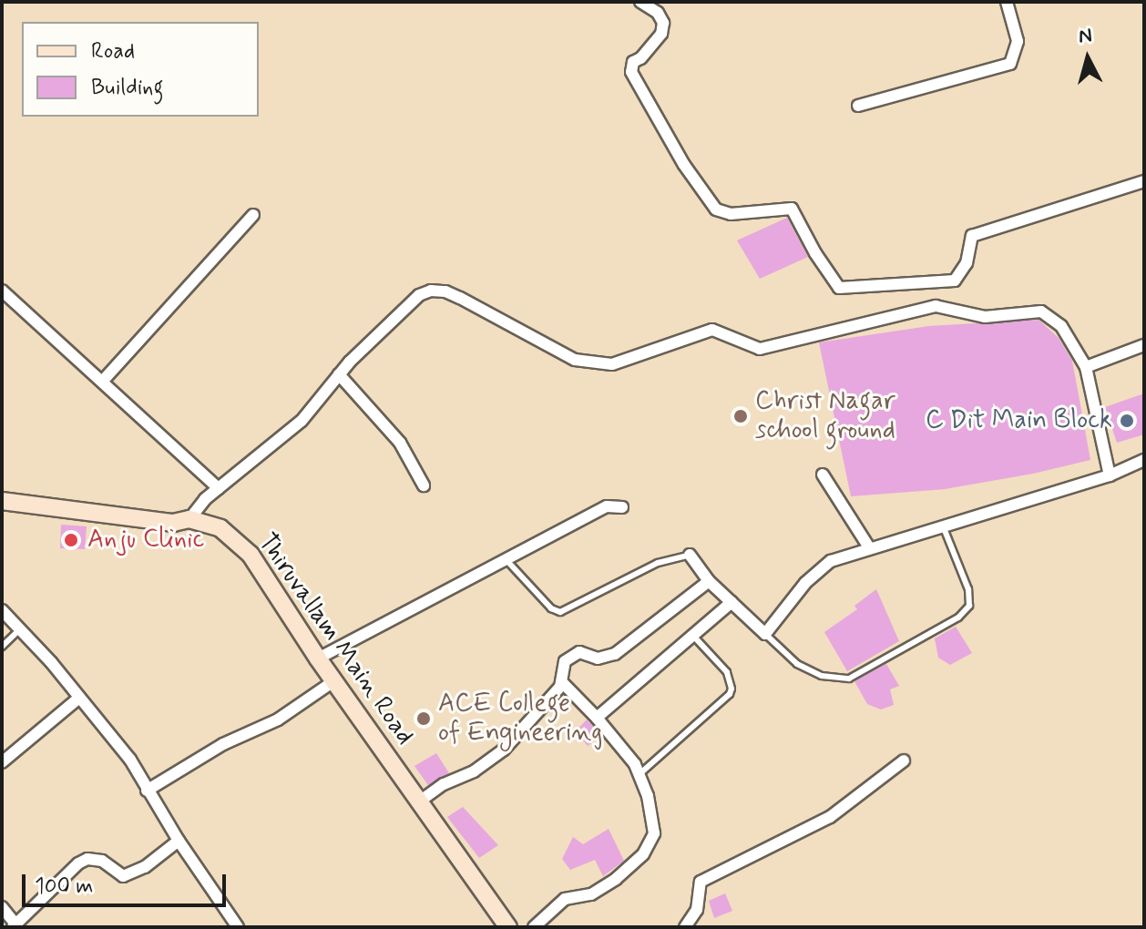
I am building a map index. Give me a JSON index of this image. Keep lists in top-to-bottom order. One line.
{"streets":{"main road":["Thiruvallam Main Road"]},"places":["Christ Nagar school ground","C Dit Main Block","Anju Clinic","ACE College of Engineering"],"legend":["Road","Building"],"scale_bar":"100 m","north":"top"}
